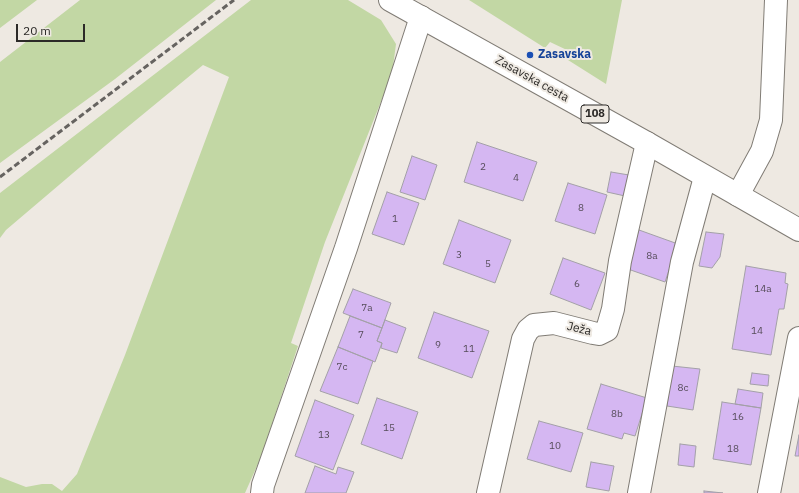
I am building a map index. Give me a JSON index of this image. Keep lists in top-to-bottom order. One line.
{"streets":{"street":["Zasavska cesta","108","Ježa"]},"crossings":[["Zasavska cesta","Ježa"]],"places":["Zasavska"],"house_numbers":["2","4","8","1","3","8a","5","6","14a","7a","14","7","9","11","7c","8c","8b","16","15","13","10","18"],"scale_bar":"20 m"}
